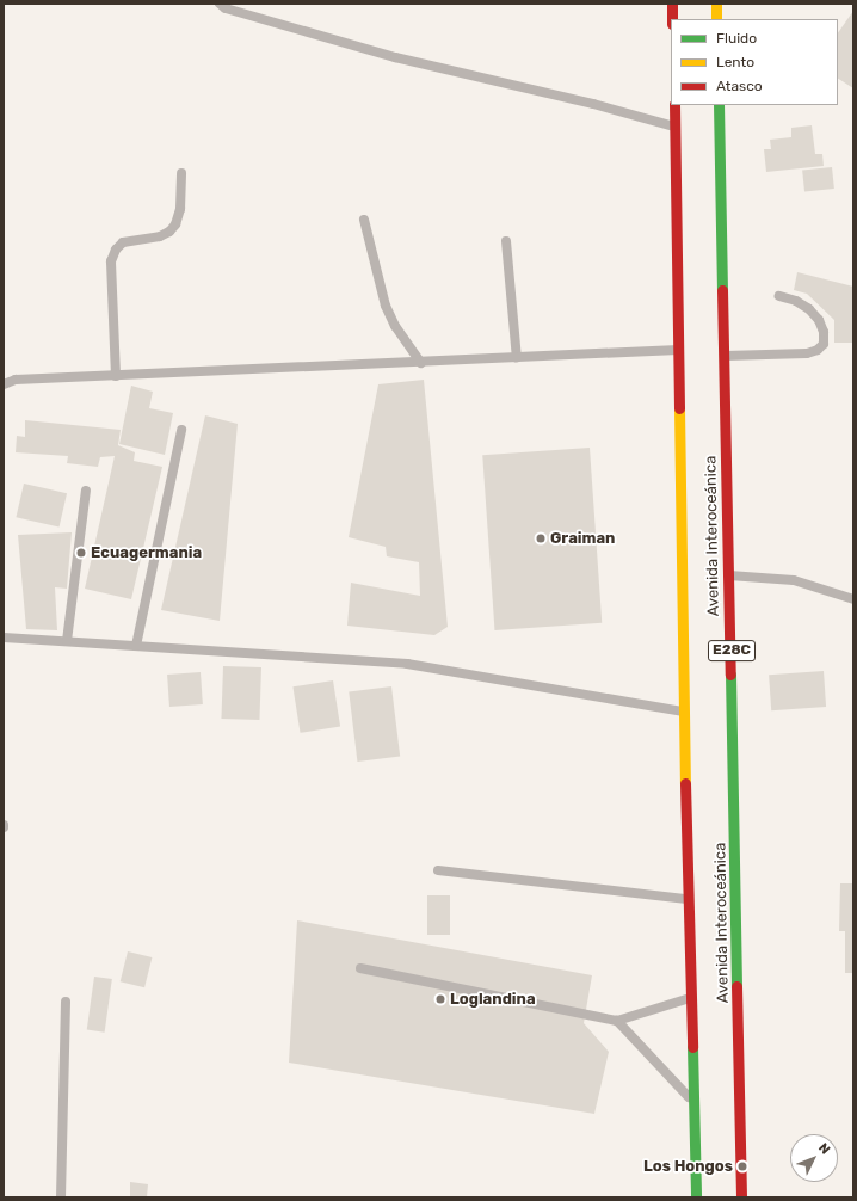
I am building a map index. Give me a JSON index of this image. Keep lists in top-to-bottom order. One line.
{"streets":{"highway":["Avenida Interoceánica","E28C"]},"places":["Graiman","Ecuagermania","Loglandina","Los Hongos"],"legend":["Fluido","Lento","Atasco"],"north":"top right"}
